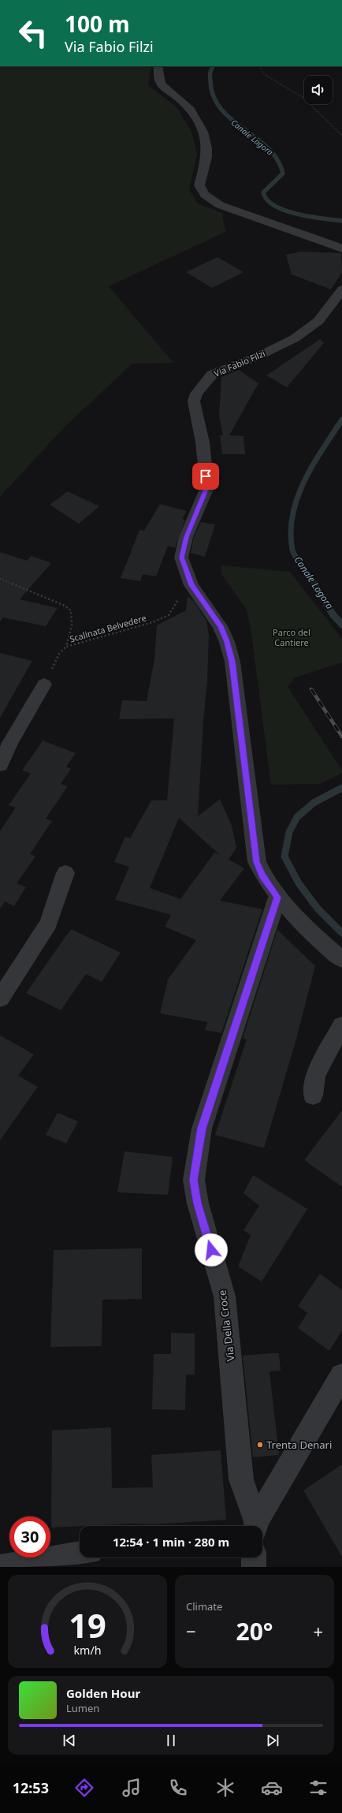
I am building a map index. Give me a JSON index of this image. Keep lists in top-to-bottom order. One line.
{"streets":{"street":["Via Fabio Filzi","Via Della Croce"],"path":["Scalinata Belvedere"]},"crossings":[["Via Fabio Filzi","Via Della Croce"]],"water":["Canale Lagora"],"parks":["Parco del Cantiere"],"places":["Trenta Denari"],"page":{"turn":["100 m","Via Fabio Filzi"],"limit":"30","trip":"12:54 · 1 min · 280 m","tile":"Climate","heat":["−","20°","+"],"song":["Golden Hour","Lumen"],"tabs":"12:53","gauge":["19","km/h"]}}
